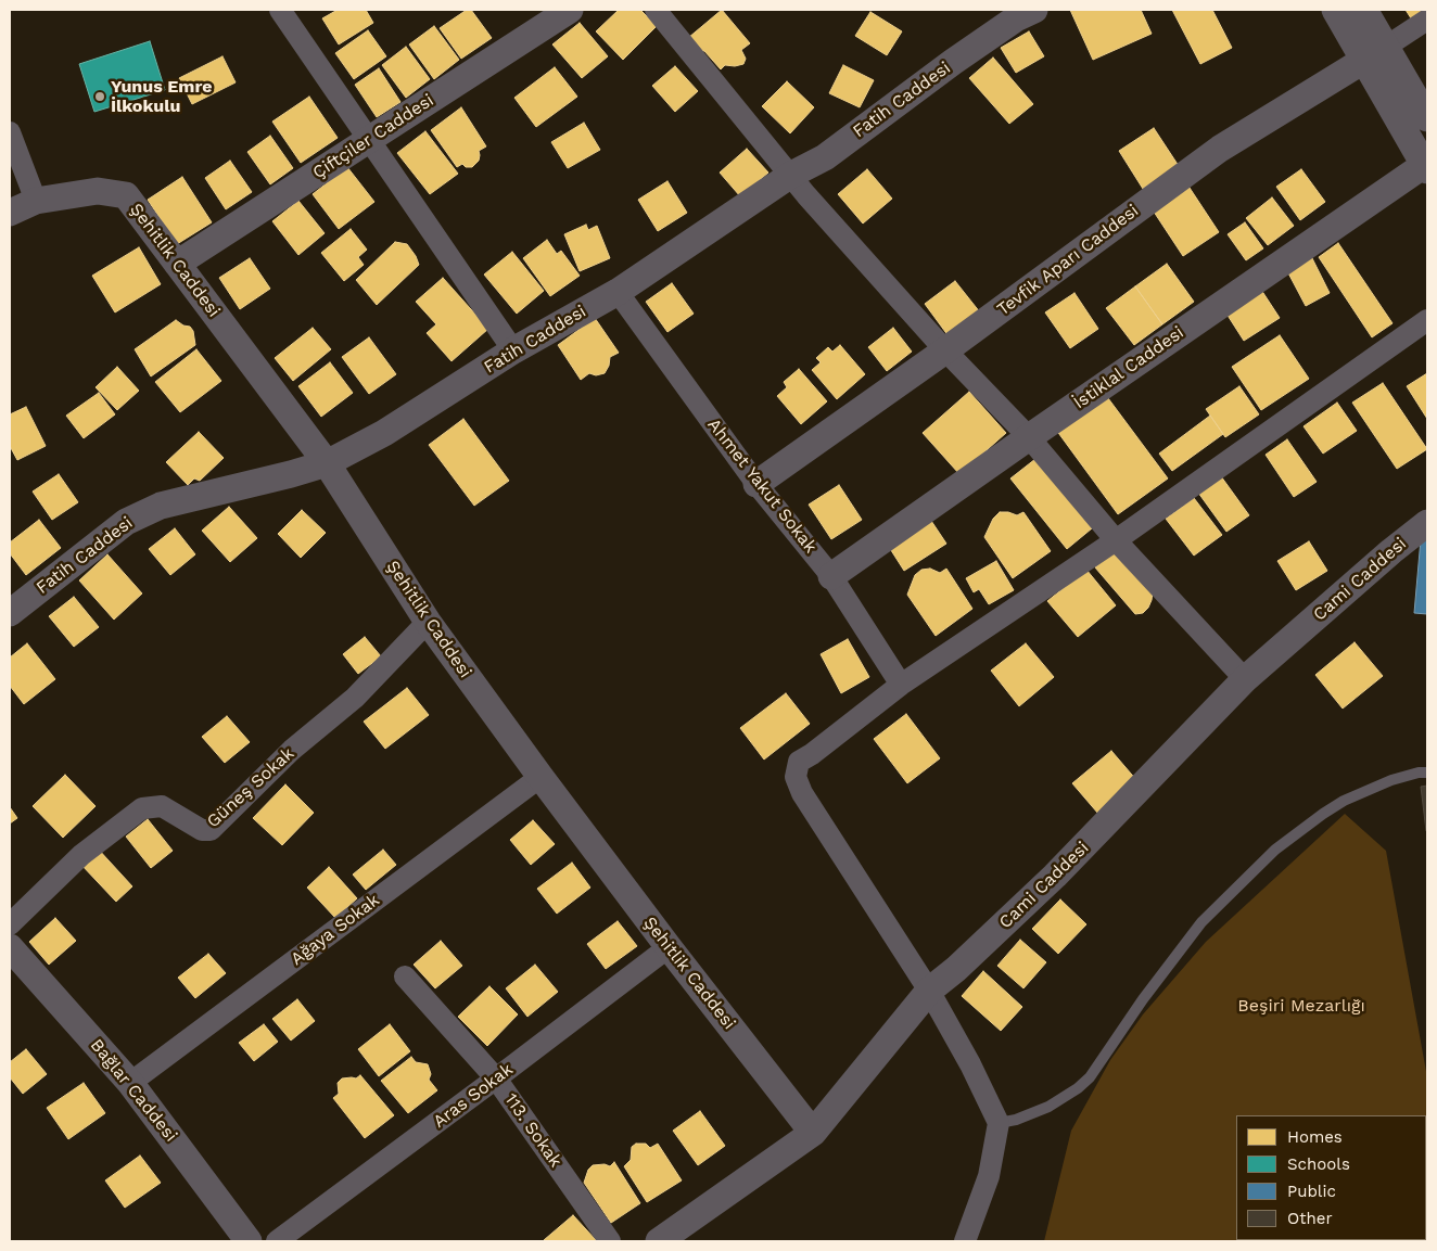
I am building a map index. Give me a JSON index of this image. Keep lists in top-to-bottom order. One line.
{"streets":{"street":["Fatih Caddesi","Çiftçiler Caddesi","Şehitlik Caddesi","Tevfik Aparı Caddesi","İstiklal Caddesi","Ahmet Yakut Sokak","Cami Caddesi","Güneş Sokak","Ağaya Sokak","Bağlar Caddesi","Aras Sokak","113. Sokak"]},"crossings":[["Fatih Caddesi","Şehitlik Caddesi"],["Fatih Caddesi","Ahmet Yakut Sokak"],["Çiftçiler Caddesi","Şehitlik Caddesi"],["Şehitlik Caddesi","Cami Caddesi"],["Şehitlik Caddesi","Güneş Sokak"],["Şehitlik Caddesi","Ağaya Sokak"],["Şehitlik Caddesi","Aras Sokak"],["Tevfik Aparı Caddesi","Ahmet Yakut Sokak"],["İstiklal Caddesi","Ahmet Yakut Sokak"],["Ağaya Sokak","Bağlar Caddesi"],["Aras Sokak","113. Sokak"]],"parks":["Beşiri Mezarlığı"],"places":["Yunus Emre İlkokulu"],"legend":["Homes","Schools","Public","Other"]}
